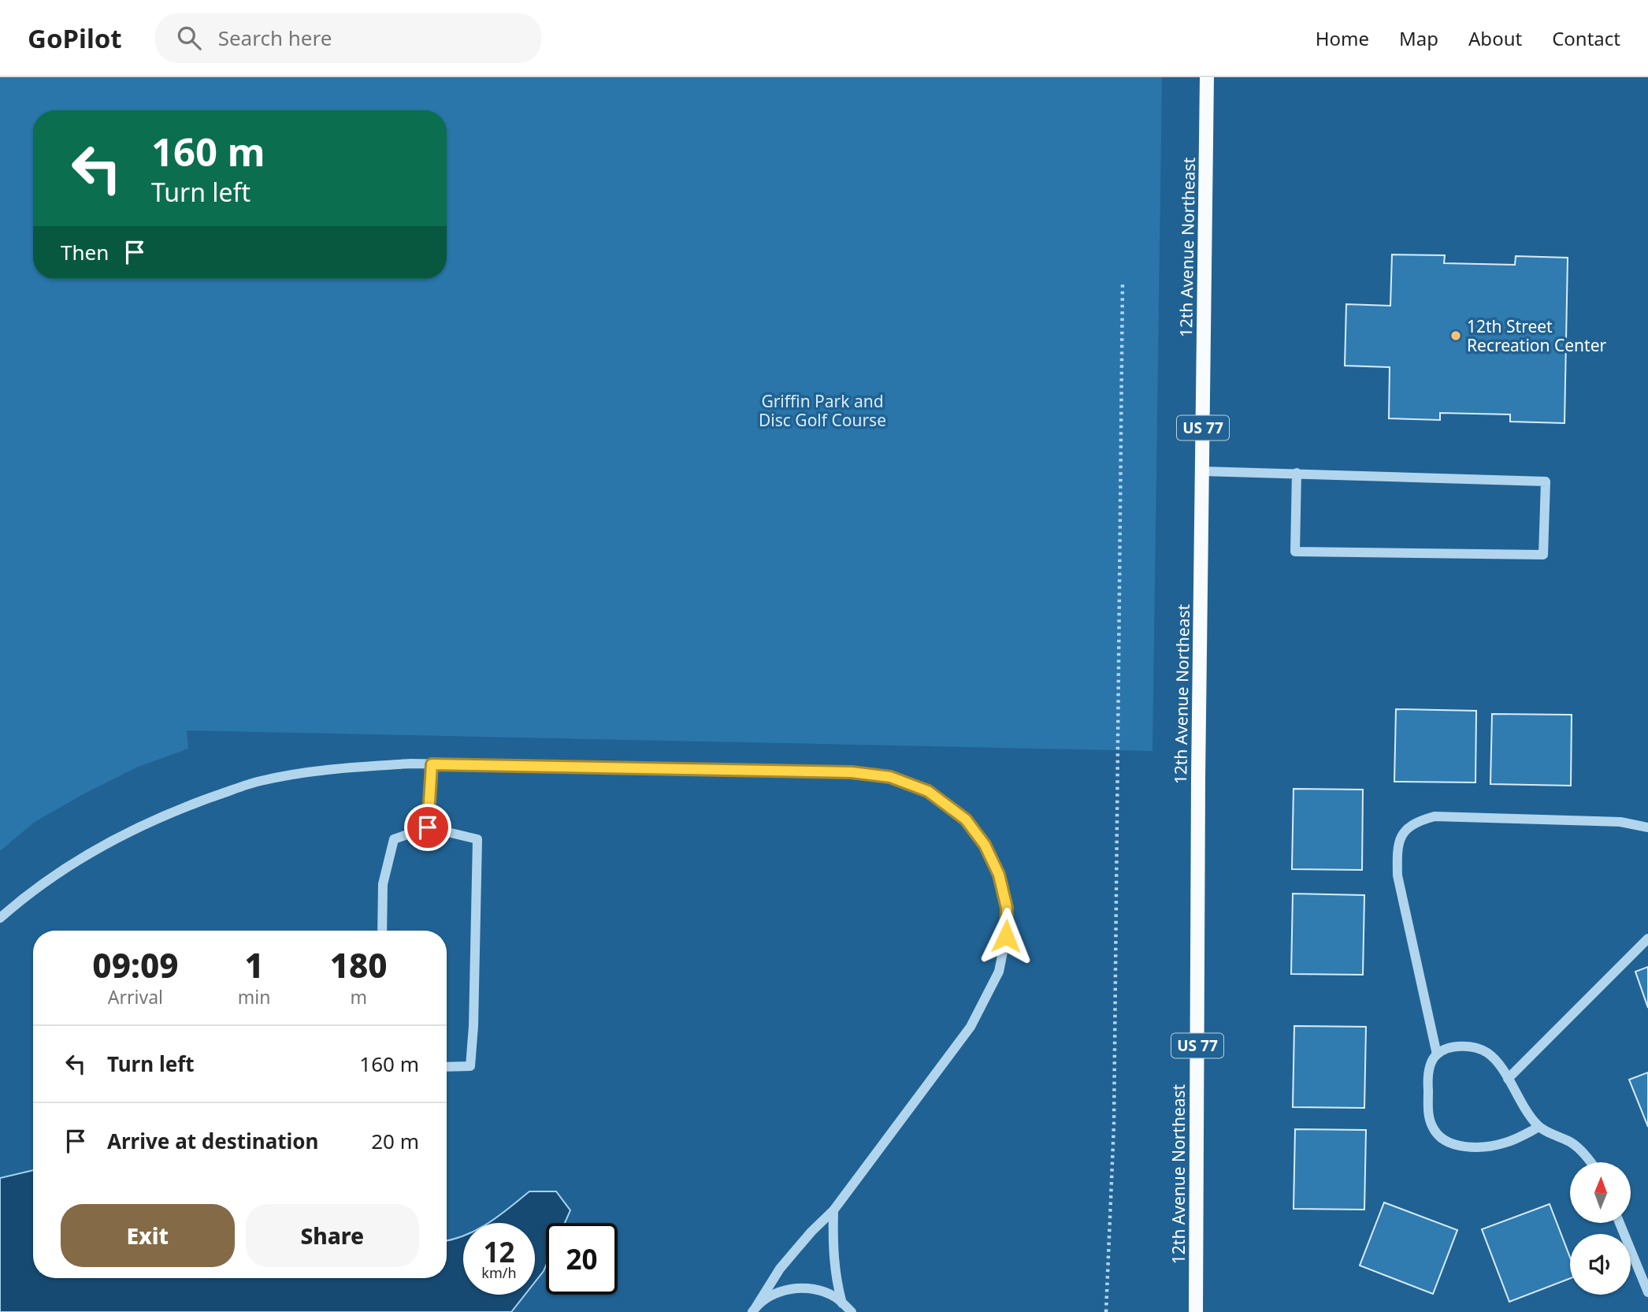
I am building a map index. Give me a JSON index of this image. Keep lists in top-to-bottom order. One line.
{"streets":{"main road":["12th Avenue Northeast","US 77"]},"parks":["Griffin Park and Disc Golf Course"],"places":["12th Street Recreation Center"],"north":"top","page":{"header":"GoPilot","search":"Search here","nav":["Home","Map","About","Contact"],"turn":["160 m","Turn left"],"then":"Then","eta":["09:09","Arrival","1","min","180","m"],"list":[{"name":"Turn left","value":"160 m"},{"name":"Arrive at destination","value":"20 m"}],"buttons":["Exit","Share"],"speed":"12 km/h","limit":"20"}}
